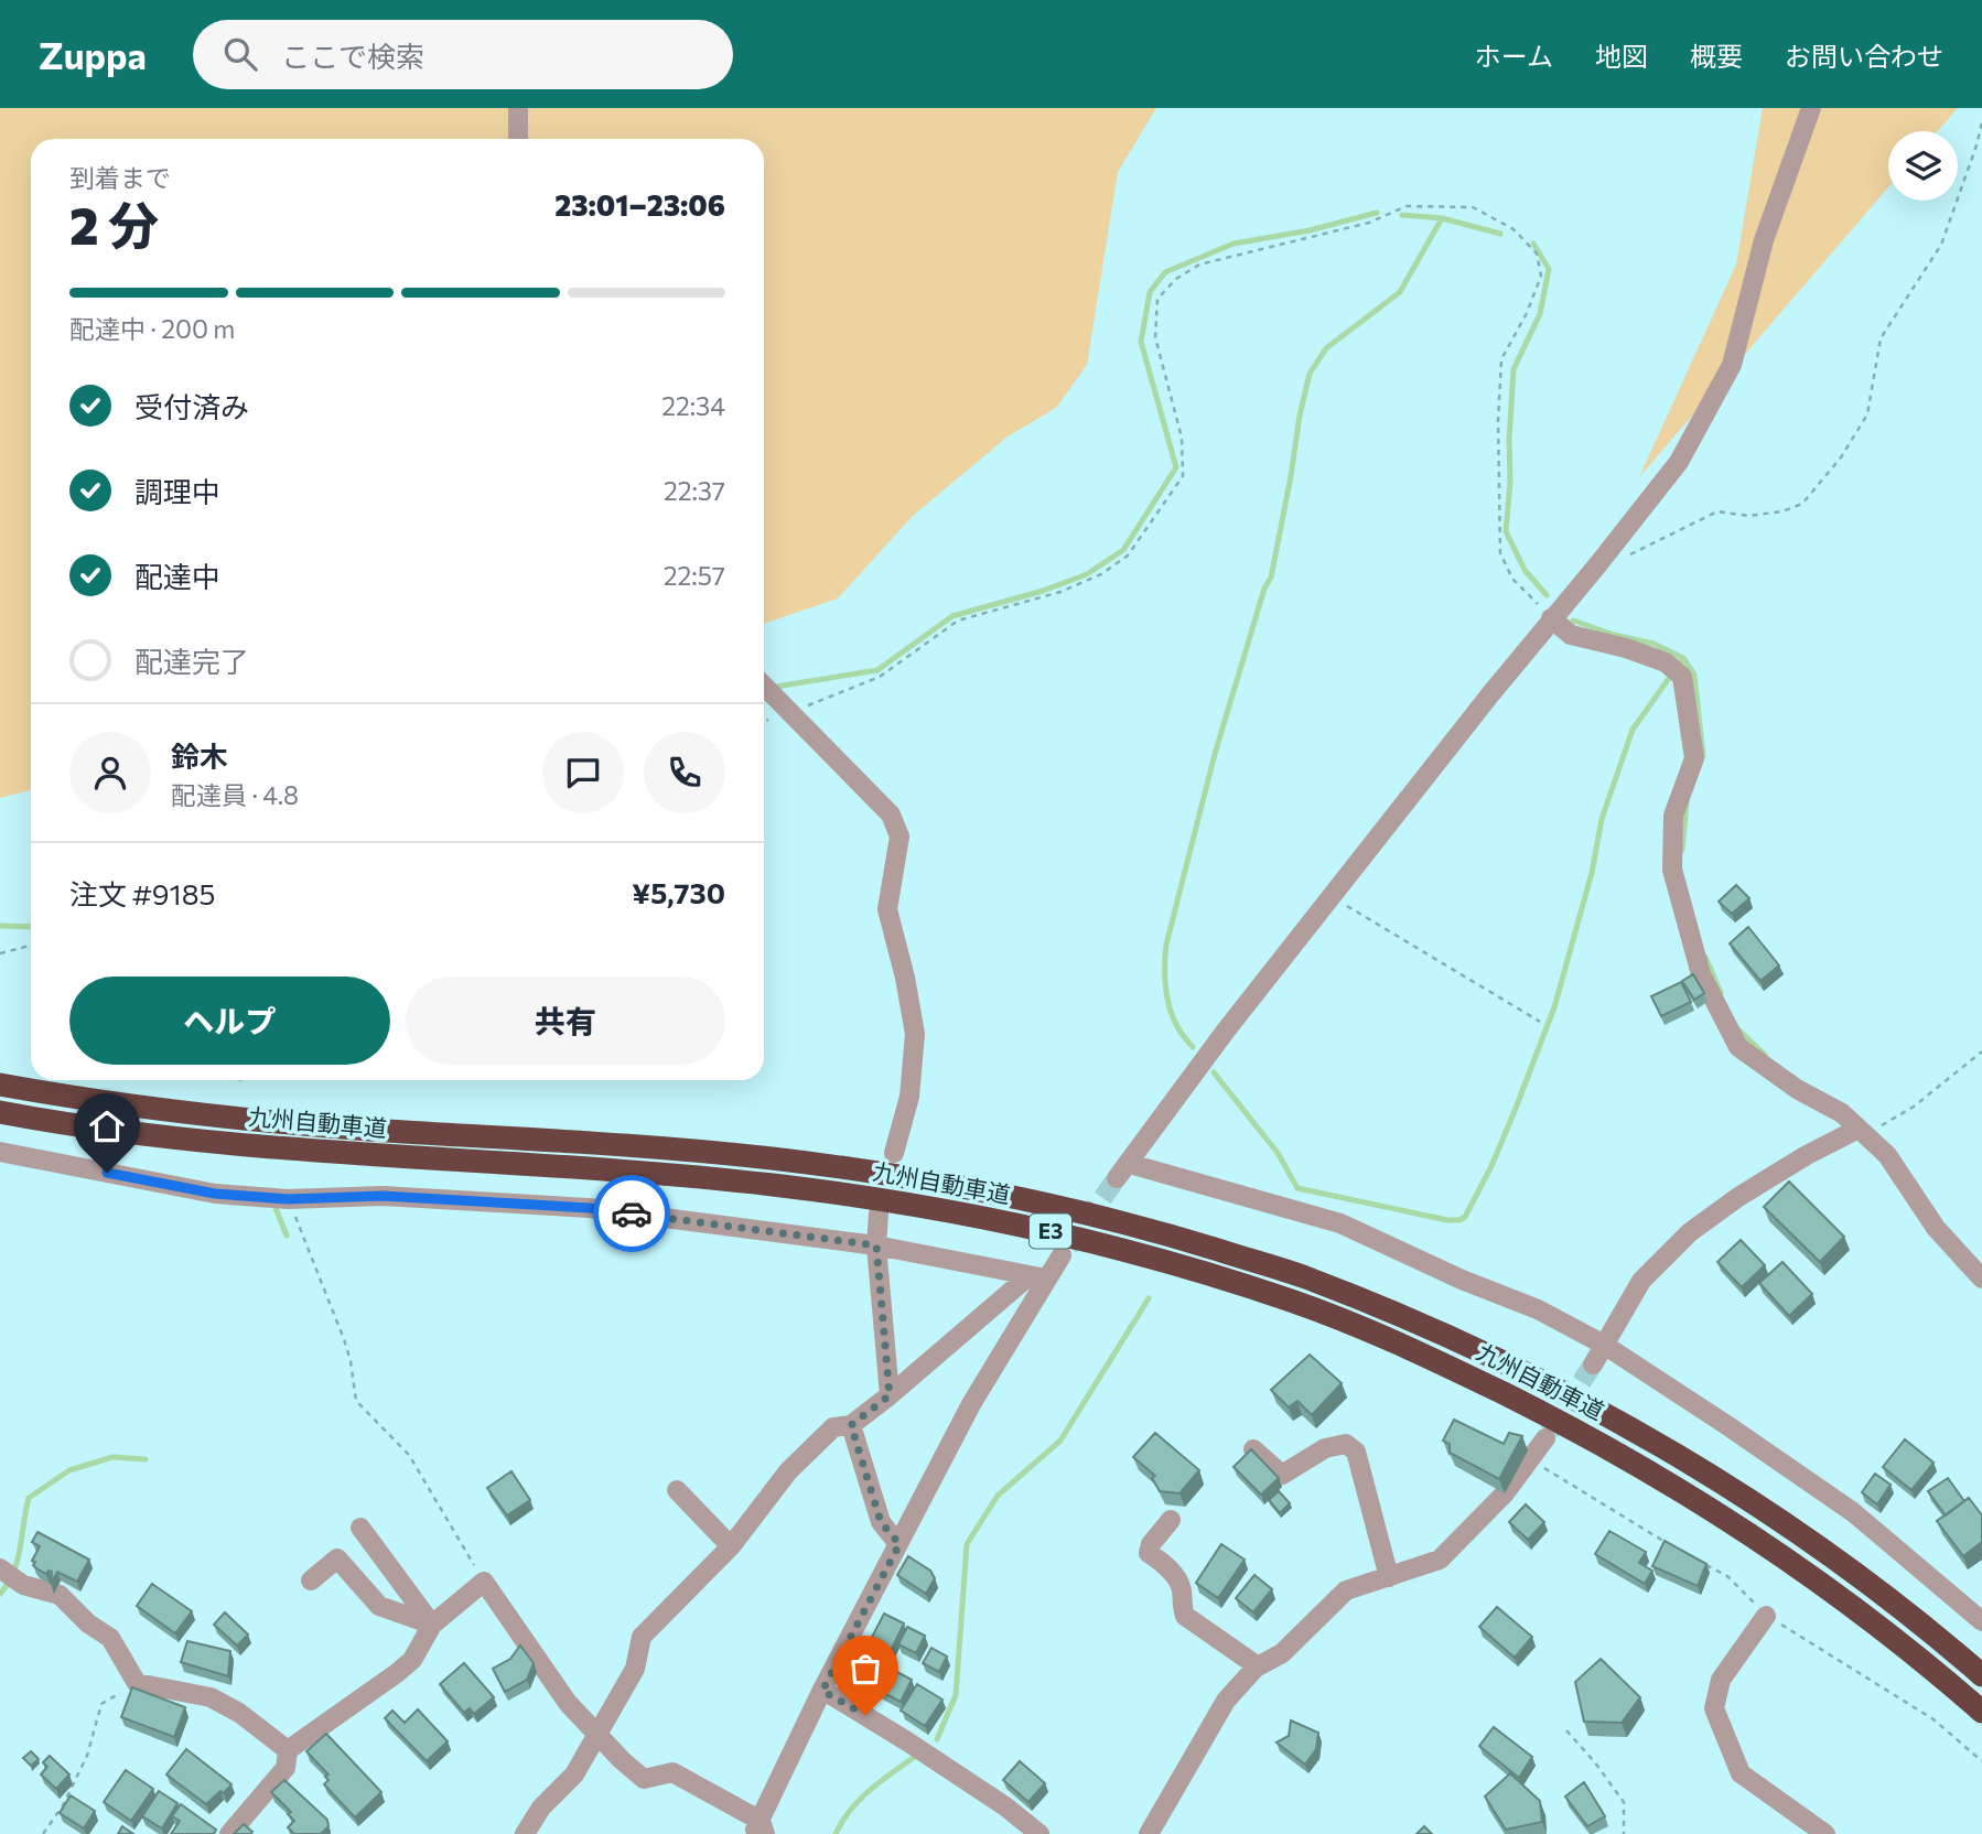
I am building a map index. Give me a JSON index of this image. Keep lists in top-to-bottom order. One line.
{"streets":{"highway":["九州自動車道","E3"]},"page":{"header":"Zuppa","search":"ここで検索","nav":["ホーム","地図","概要","お問い合わせ"],"heading":["2 分","到着まで","23:01–23:06"],"panel":["鈴木","配達員 · 4.8","注文 #9185","¥5,730"],"bar":"配達中 · 200 m","list":[["受付済み","22:34"],["調理中","22:37"],["配達中","22:57"],"配達完了"],"buttons":["ヘルプ","共有"]}}
